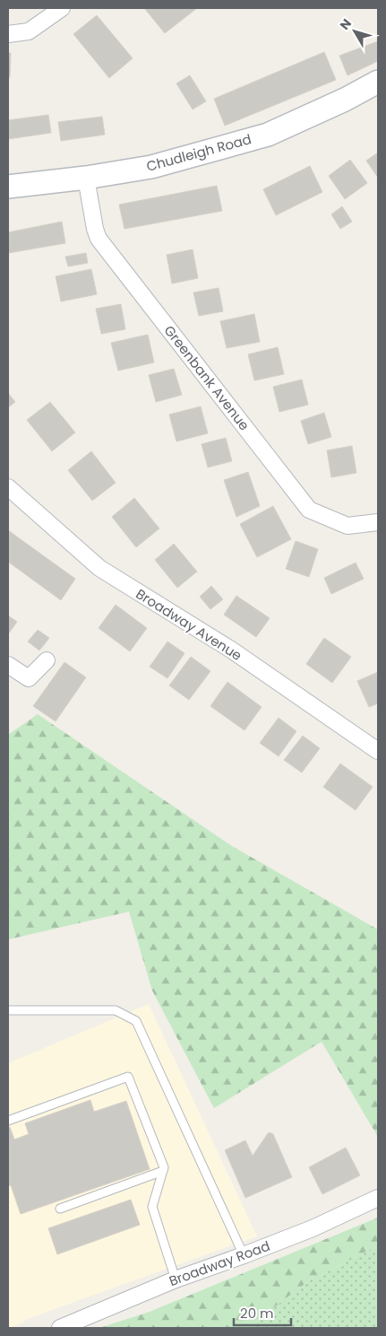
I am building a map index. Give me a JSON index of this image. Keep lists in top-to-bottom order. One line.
{"streets":{"main road":["Chudleigh Road"],"street":["Greenbank Avenue","Broadway Avenue","Broadway Road"]},"crossings":[["Chudleigh Road","Greenbank Avenue"]],"scale_bar":"20 m","north":"top left"}
